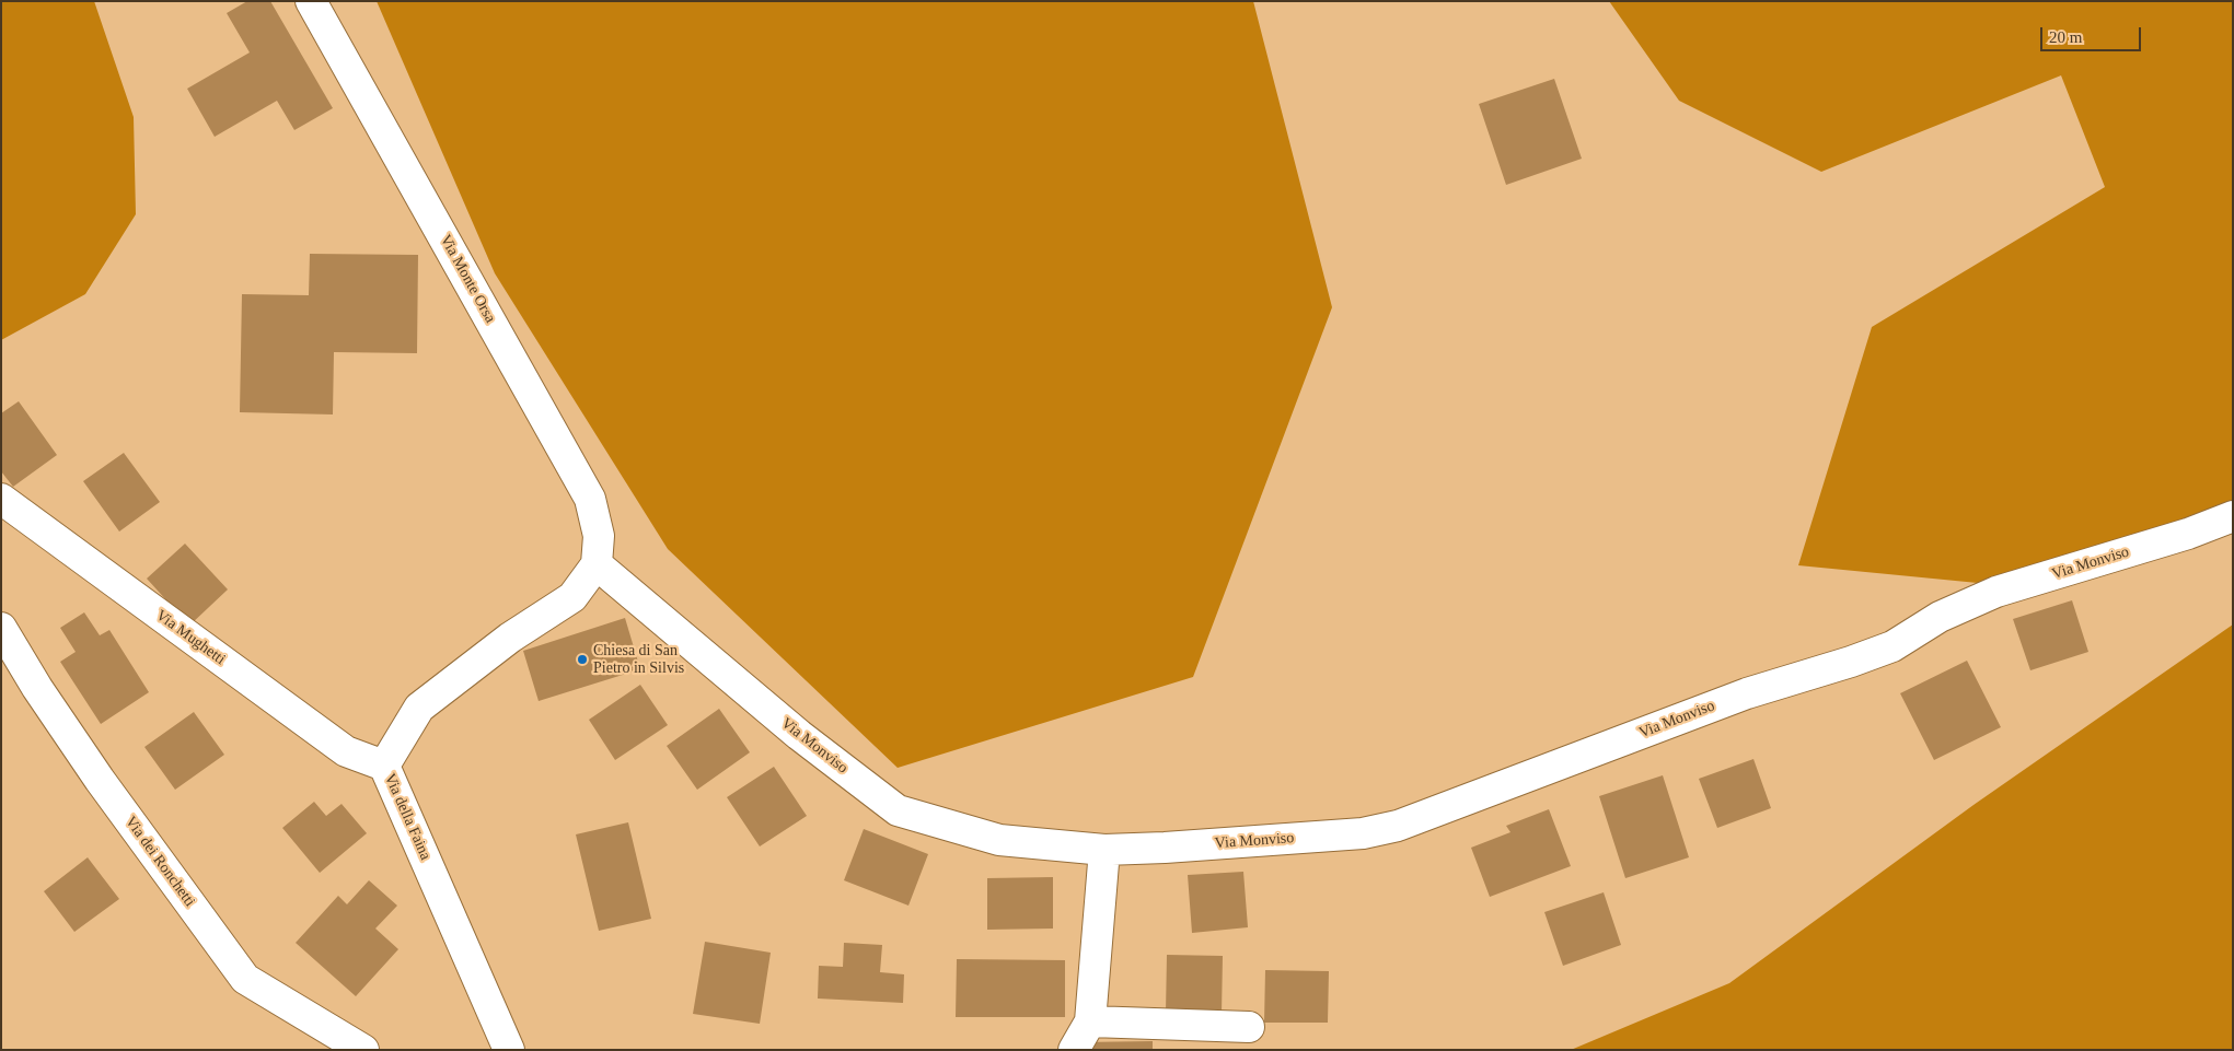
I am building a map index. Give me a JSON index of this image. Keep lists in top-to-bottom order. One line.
{"streets":{"street":["Via Monte Orsa","Via Monviso","Via Mughetti","Via della Faina","Via dei Ronchetti"]},"crossings":[["Via Monte Orsa","Via Monviso"],["Via Monte Orsa","Via della Faina"],["Via Monviso","Via della Faina"],["Via Mughetti","Via della Faina"]],"places":["Chiesa di San Pietro in Silvis"],"scale_bar":"20 m"}
